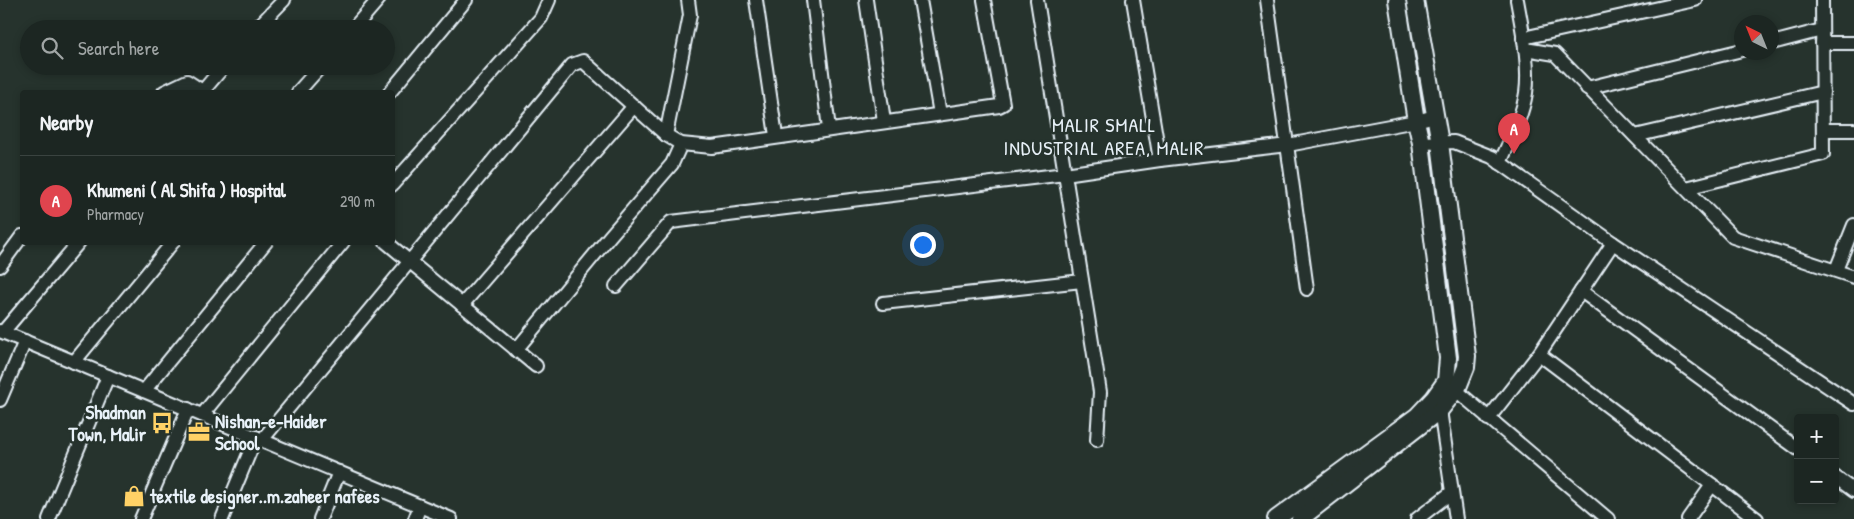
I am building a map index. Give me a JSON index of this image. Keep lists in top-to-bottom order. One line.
{"districts":["MALIR SMALL INDUSTRIAL AREA, MALIR"],"places":{"bus stop":["Shadman Town, Malir"],"office":["Nishan-e-Haider School"],"shop":["textile designer..m.zaheer nafees"]},"north":"top left","page":{"search":"Search here","heading":"Nearby","pins":"A","list":[{"mark":"A","name":"Khumeni ( Al Shifa ) Hospital","note":"Pharmacy","value":"290 m"}],"map_buttons":["+","−"]}}
